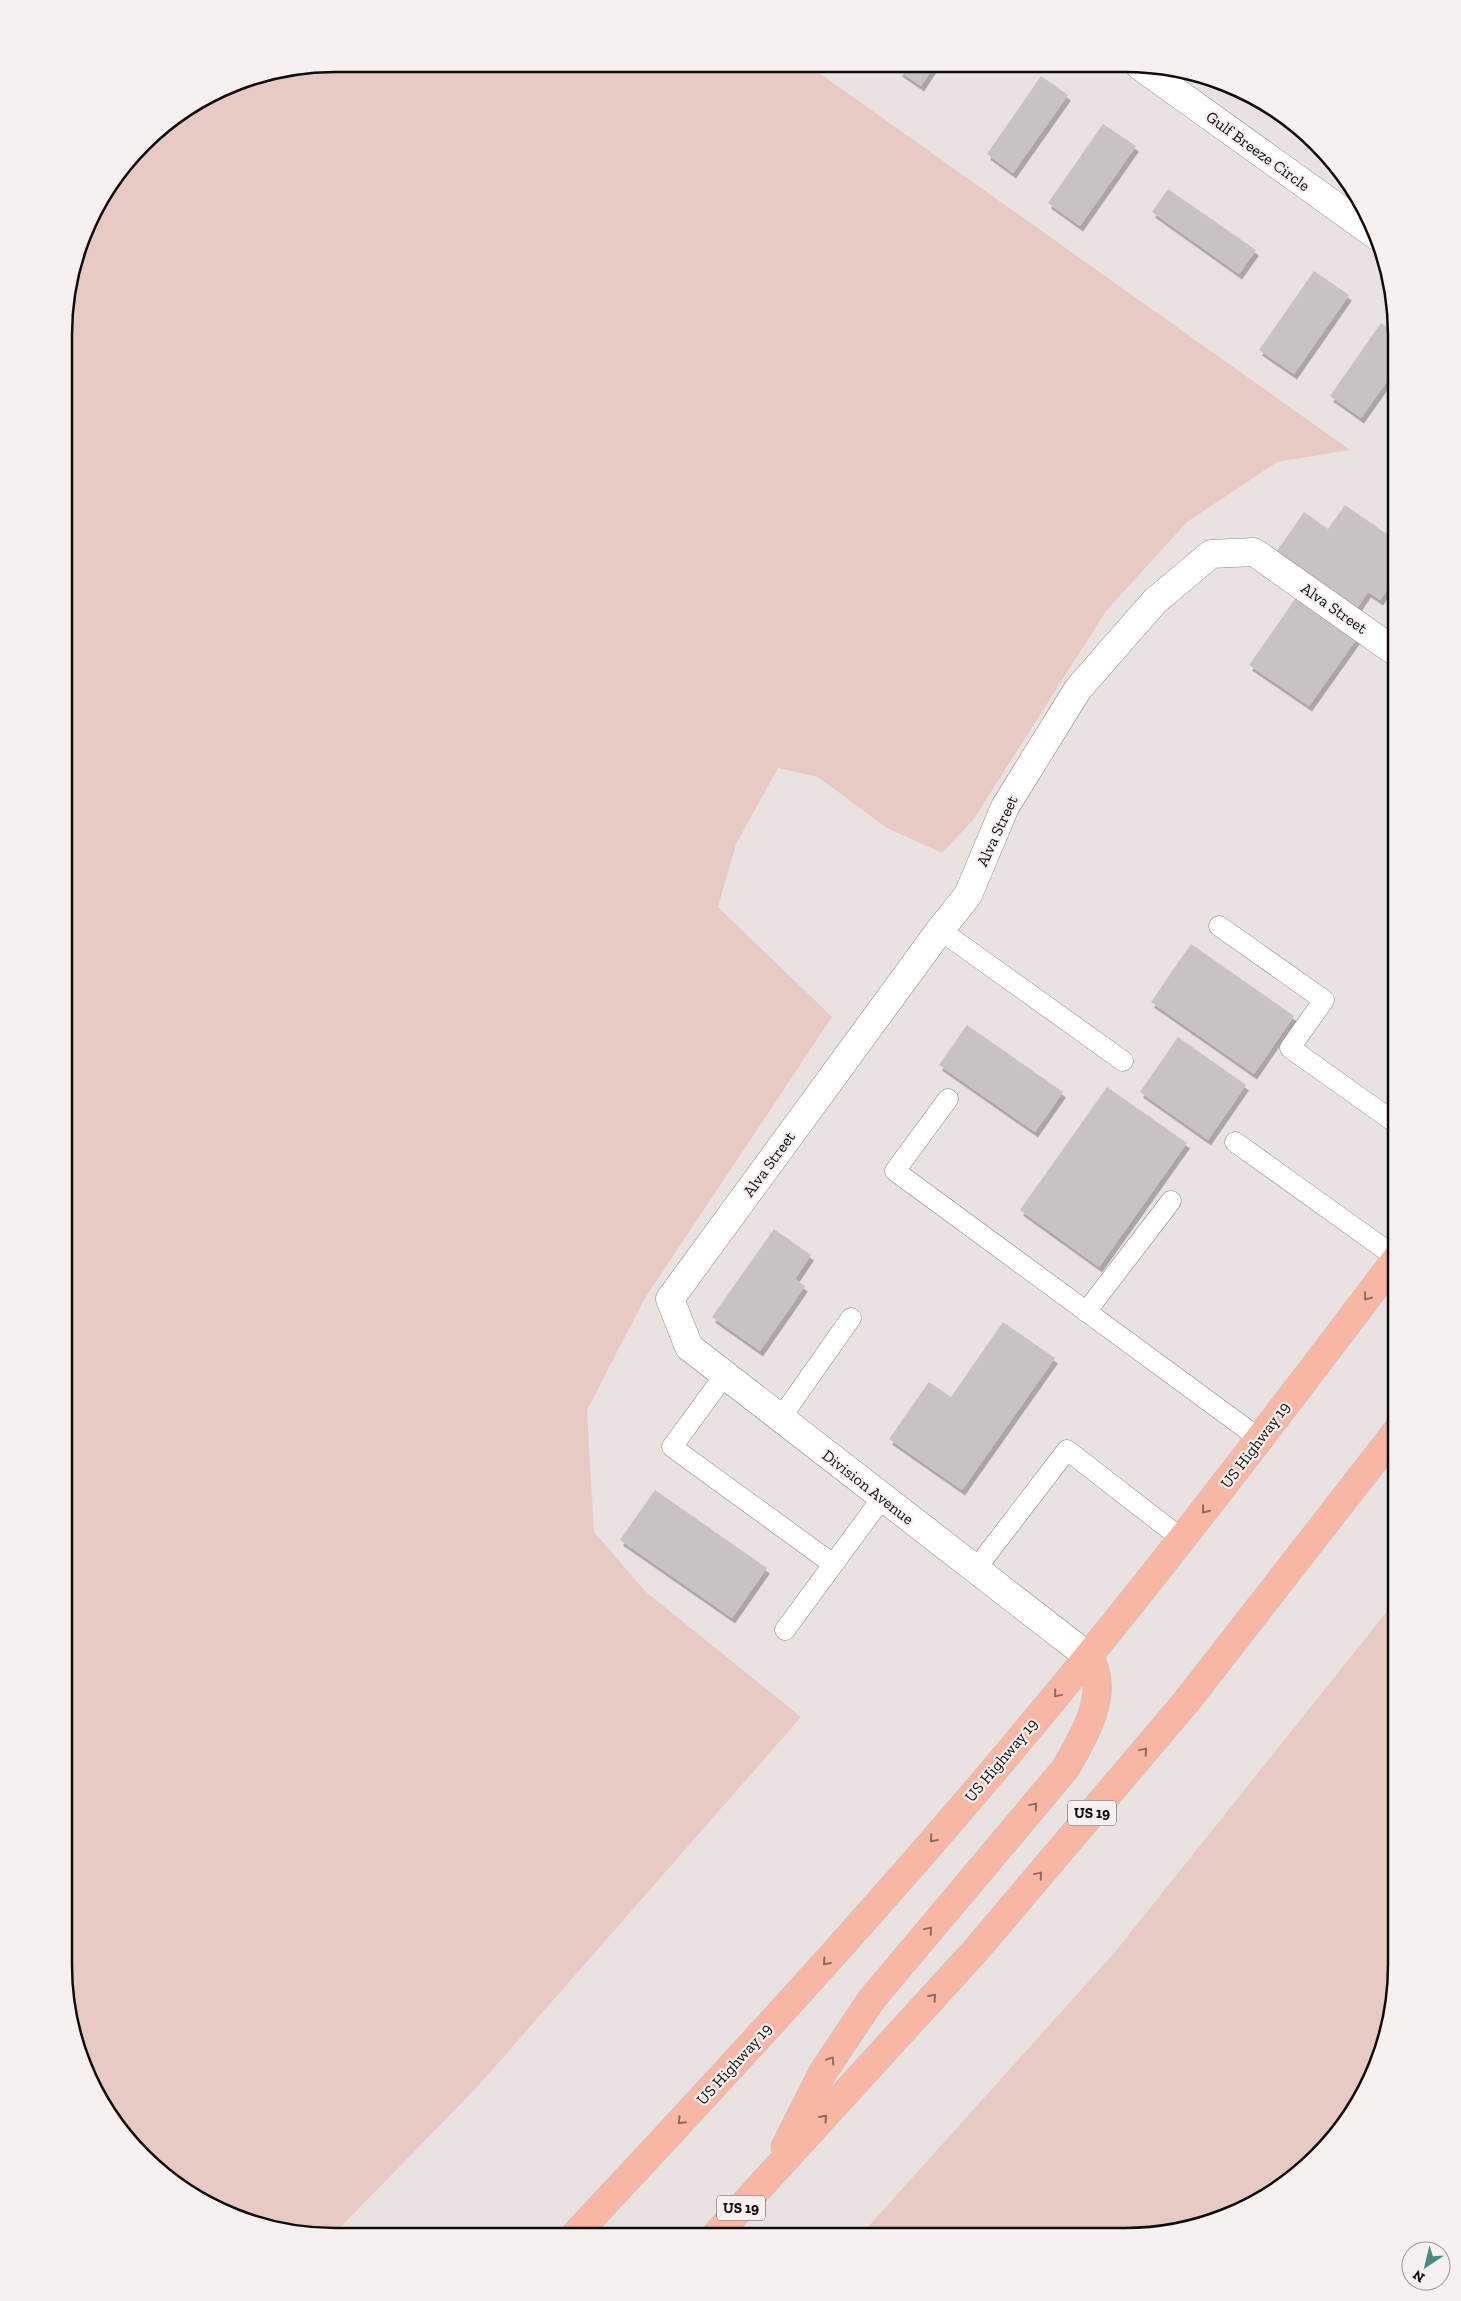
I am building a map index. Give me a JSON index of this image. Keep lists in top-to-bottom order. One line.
{"streets":{"highway":["US Highway 19","US 19"],"street":["Gulf Breeze Circle","Alva Street","Division Avenue"]},"crossings":[["Alva Street","Division Avenue"],["US Highway 19","Division Avenue"]],"north":"bottom left"}
